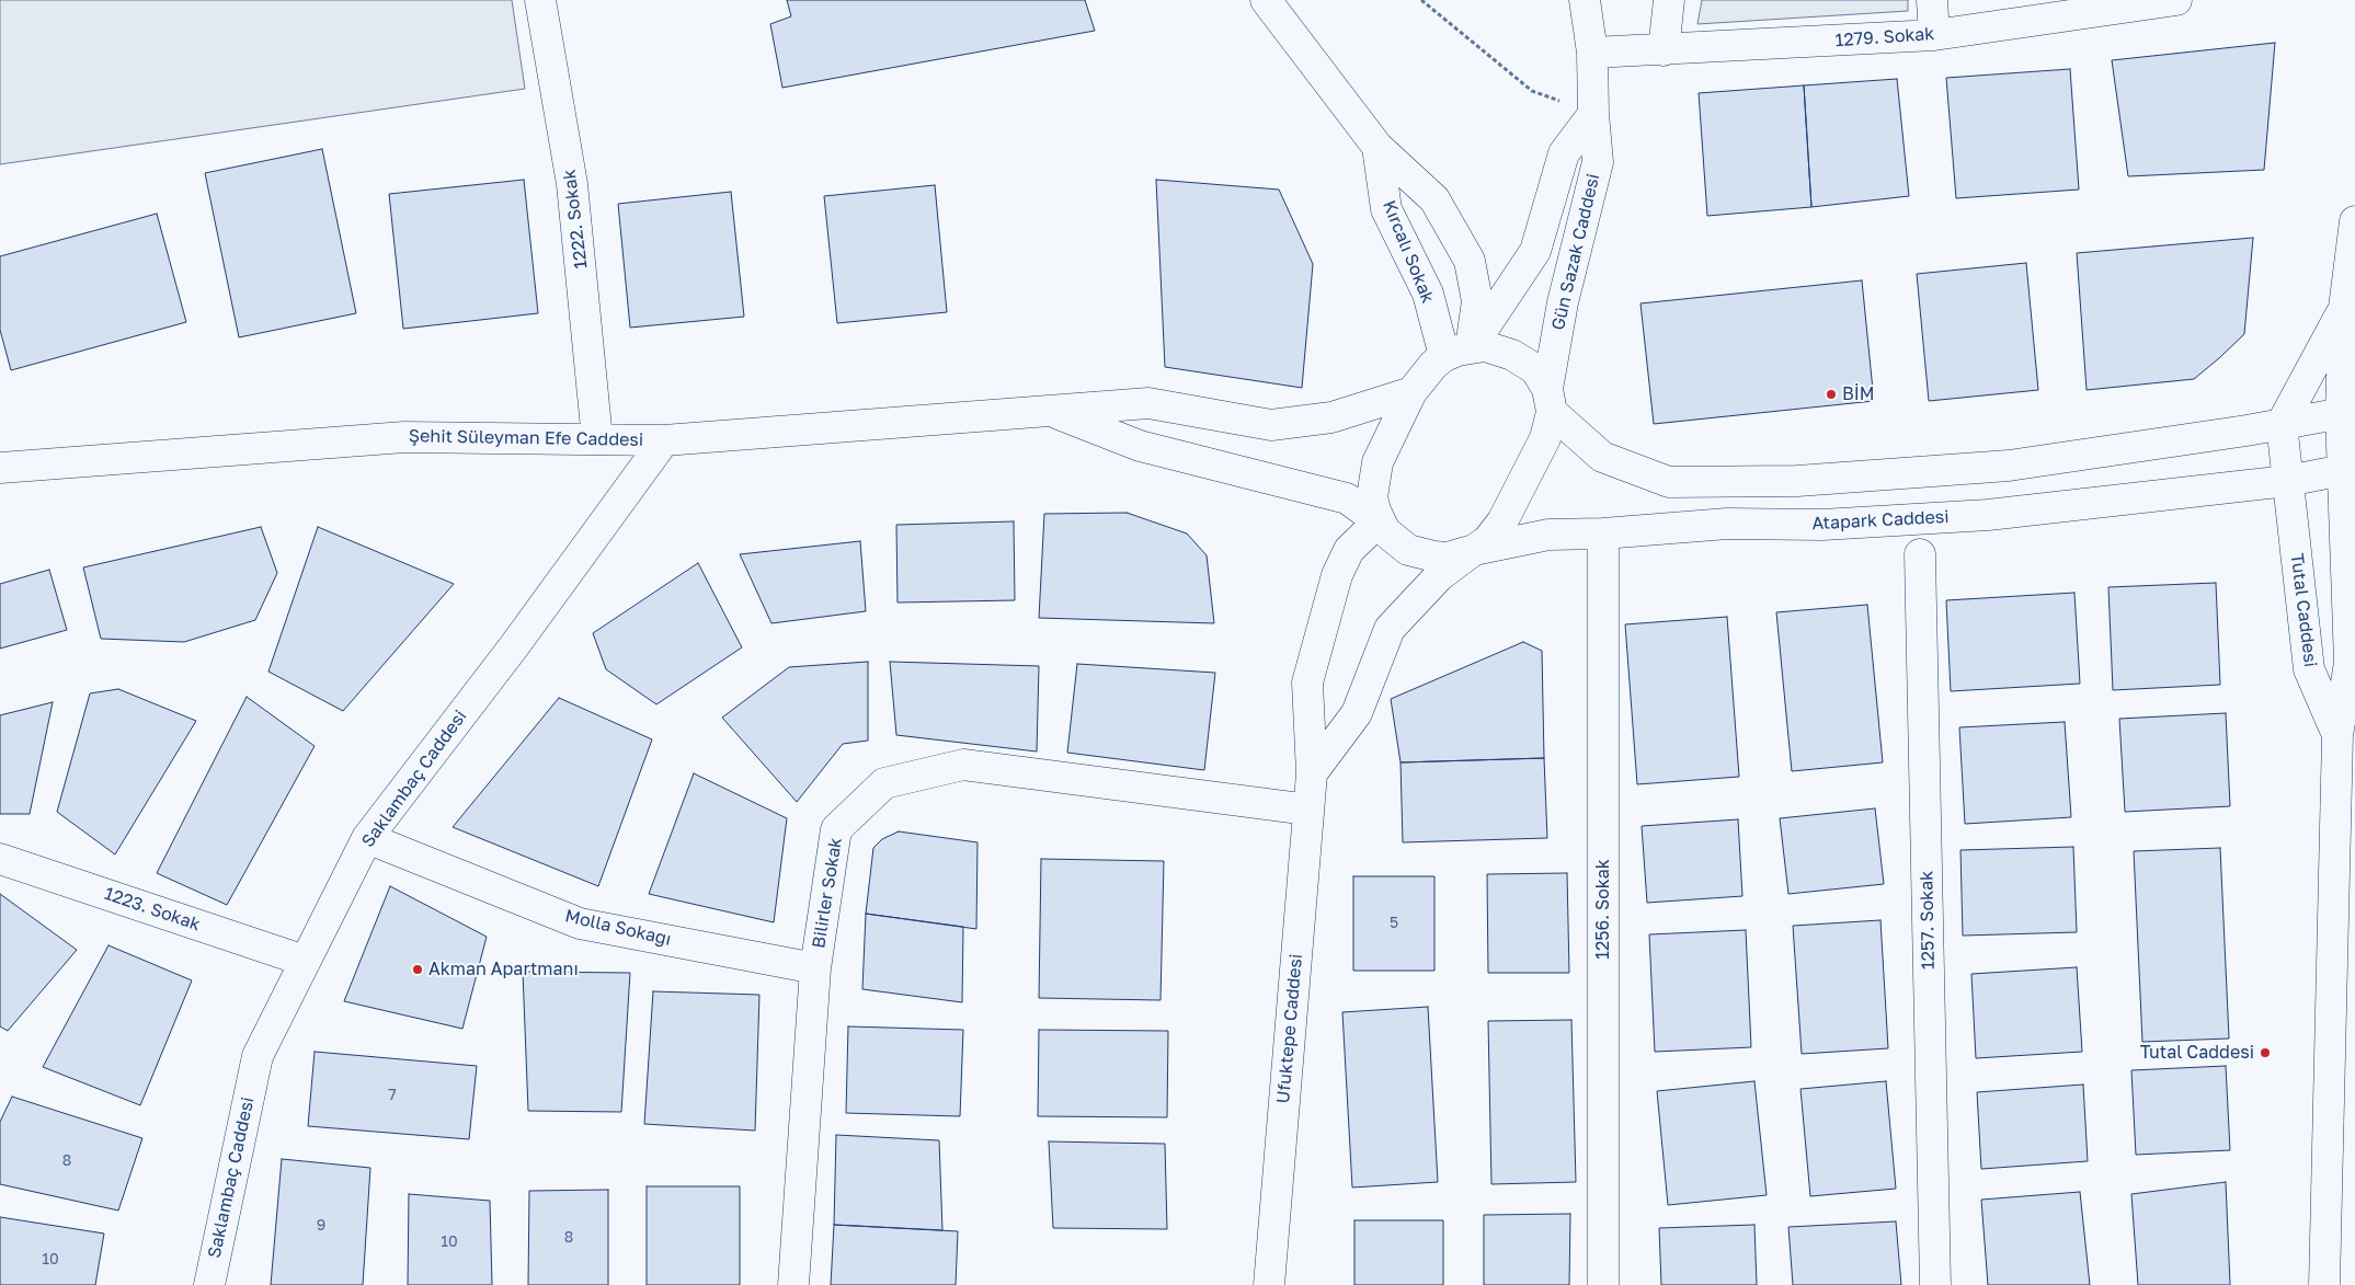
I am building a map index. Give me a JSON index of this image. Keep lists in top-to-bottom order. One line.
{"streets":{"street":["1279. Sokak","1222. Sokak","Kırcalı Sokak","Gün Sazak Caddesi","Şehit Süleyman Efe Caddesi","Atapark Caddesi","Tutal Caddesi","Saklambaç Caddesi","Bilirler Sokak","1223. Sokak","1256. Sokak","1257. Sokak","Molla Sokağı","Ufuktepe Caddesi"]},"crossings":[["1279. Sokak","Gün Sazak Caddesi"],["1222. Sokak","Şehit Süleyman Efe Caddesi"],["Kırcalı Sokak","Gün Sazak Caddesi"],["Kırcalı Sokak","Şehit Süleyman Efe Caddesi"],["Kırcalı Sokak","Atapark Caddesi"],["Kırcalı Sokak","Ufuktepe Caddesi"],["Gün Sazak Caddesi","Şehit Süleyman Efe Caddesi"],["Gün Sazak Caddesi","Atapark Caddesi"],["Gün Sazak Caddesi","Ufuktepe Caddesi"],["Şehit Süleyman Efe Caddesi","Atapark Caddesi"],["Şehit Süleyman Efe Caddesi","Saklambaç Caddesi"],["Şehit Süleyman Efe Caddesi","Ufuktepe Caddesi"],["Atapark Caddesi","Tutal Caddesi"],["Atapark Caddesi","1256. Sokak"],["Atapark Caddesi","Ufuktepe Caddesi"],["Saklambaç Caddesi","1223. Sokak"],["Saklambaç Caddesi","Molla Sokağı"],["Bilirler Sokak","Molla Sokağı"],["Bilirler Sokak","Ufuktepe Caddesi"]],"places":["BİM","Akman Apartmanı","Tutal Caddesi"],"house_numbers":["5","7","8","9","8","10","10"]}
